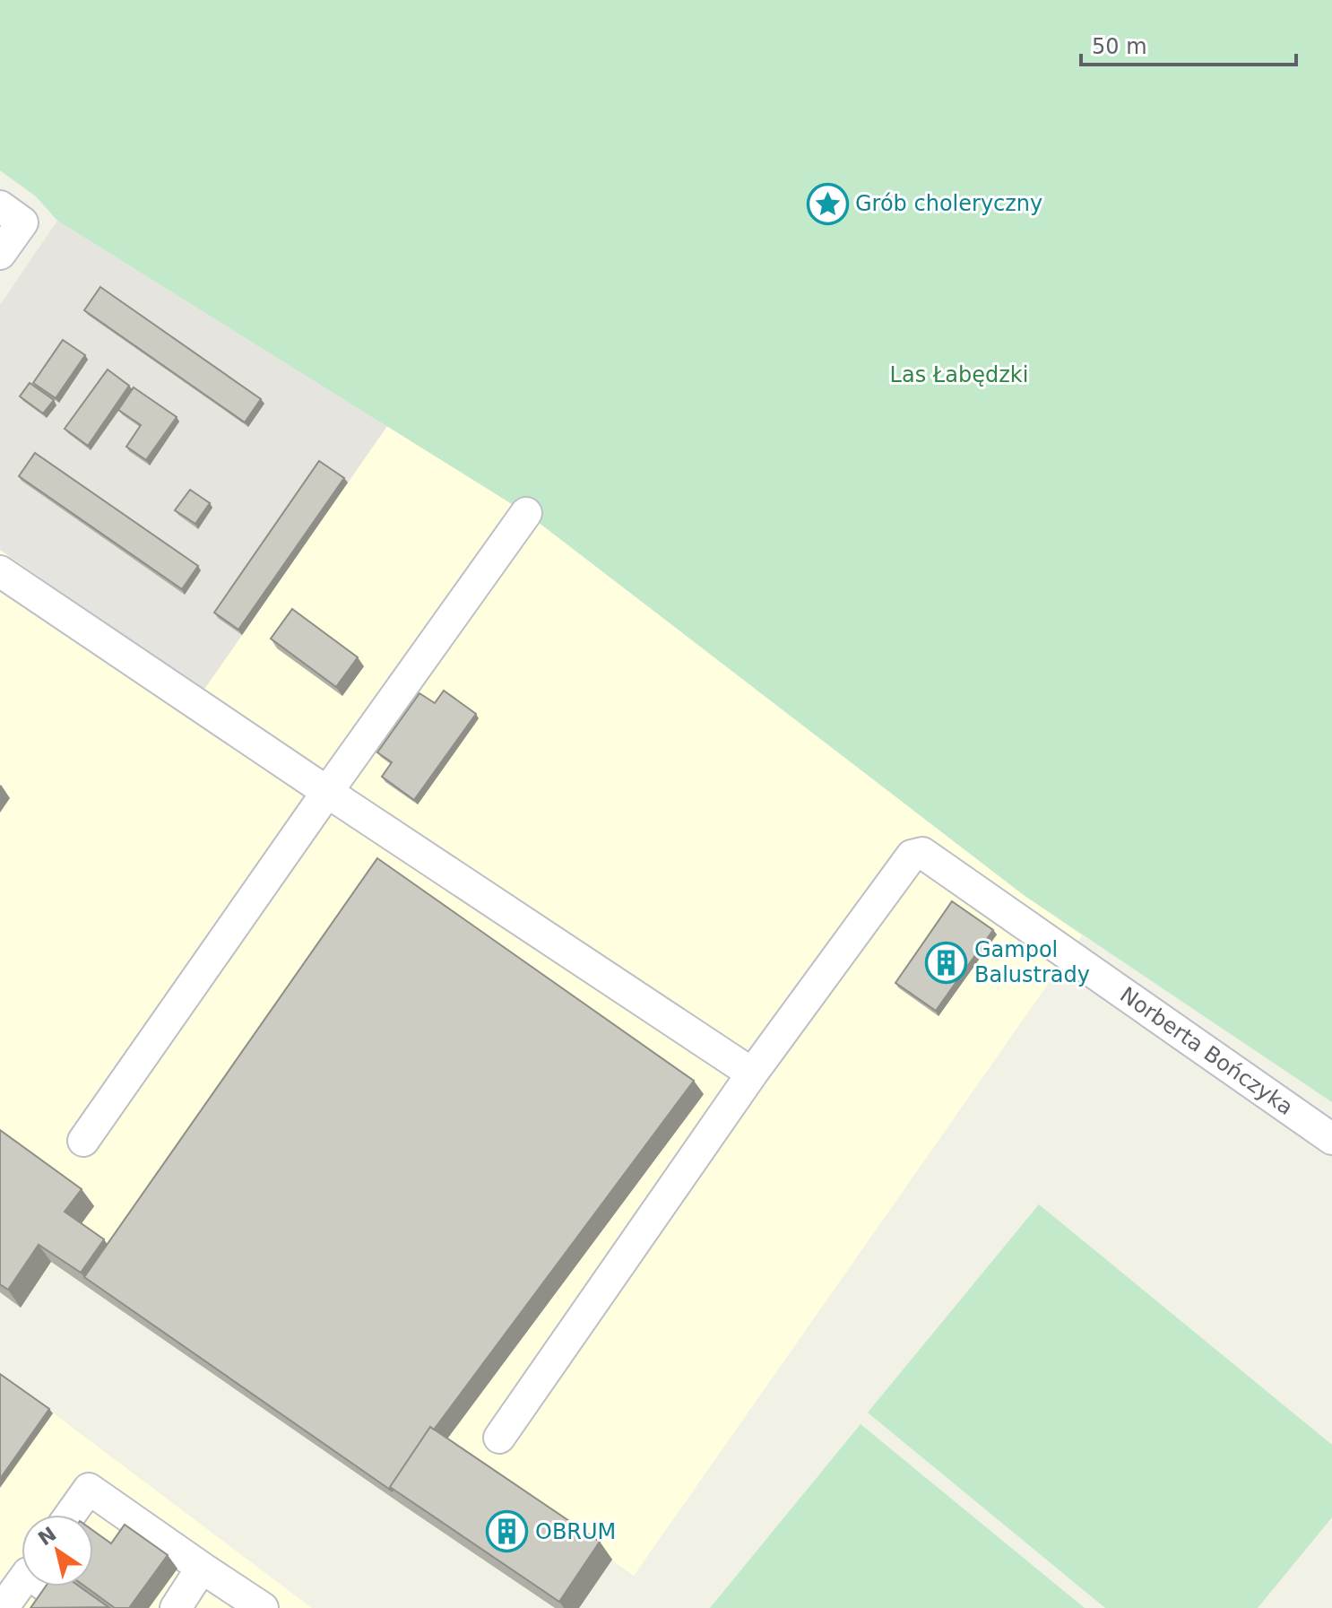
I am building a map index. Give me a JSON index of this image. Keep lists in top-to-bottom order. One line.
{"streets":{"street":["Norberta Bończyka"]},"parks":["Las Łabędzki"],"places":{"place":["Grób choleryczny"],"building":["Gampol Balustrady","OBRUM"]},"scale_bar":"50 m","north":"top left"}
